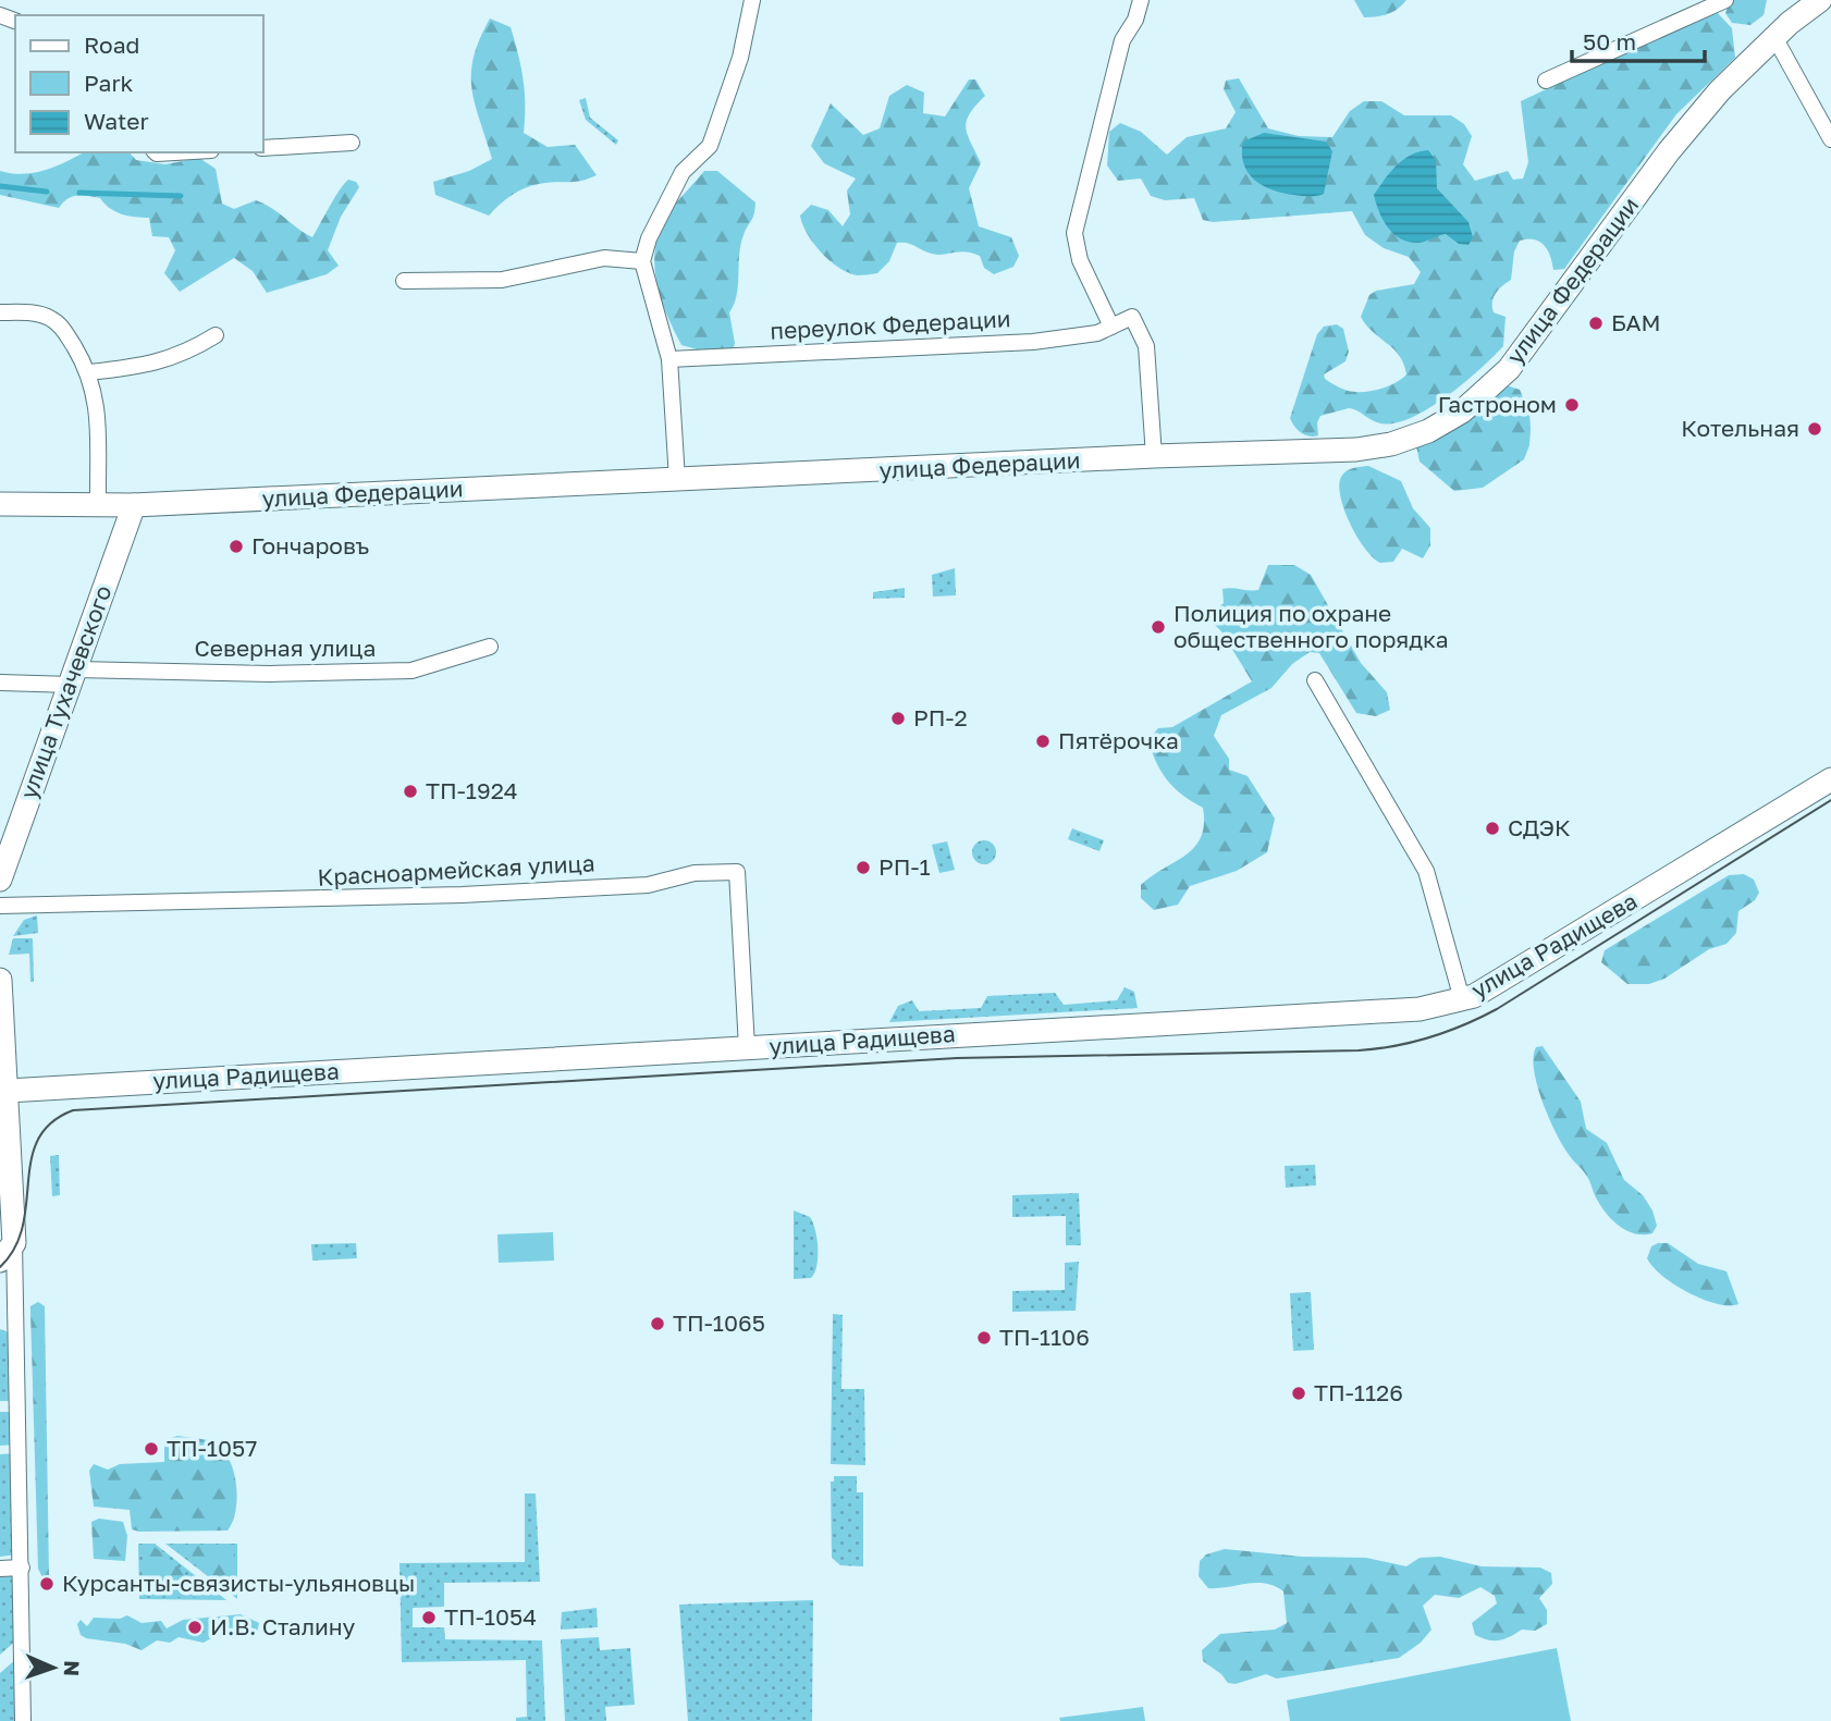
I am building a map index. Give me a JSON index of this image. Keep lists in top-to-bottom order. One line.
{"streets":{"street":["улица Федерации","переулок Федерации","Северная улица","улица Тухачевского","Красноармейская улица","улица Радищева"]},"crossings":[["улица Федерации","переулок Федерации"],["улица Федерации","улица Тухачевского"],["Северная улица","улица Тухачевского"],["Красноармейская улица","улица Радищева"]],"places":["БАМ","Гастроном","Котельная","Гончаровъ","Полиция по охране общественного порядка","РП-2","Пятёрочка","ТП-1924","СДЭК","РП-1","ТП-1065","ТП-1106","ТП-1126","ТП-1057","Курсанты-связисты-ульяновцы","ТП-1054","И.В. Сталину"],"legend":["Road","Park","Water"],"scale_bar":"50 m","north":"right"}
